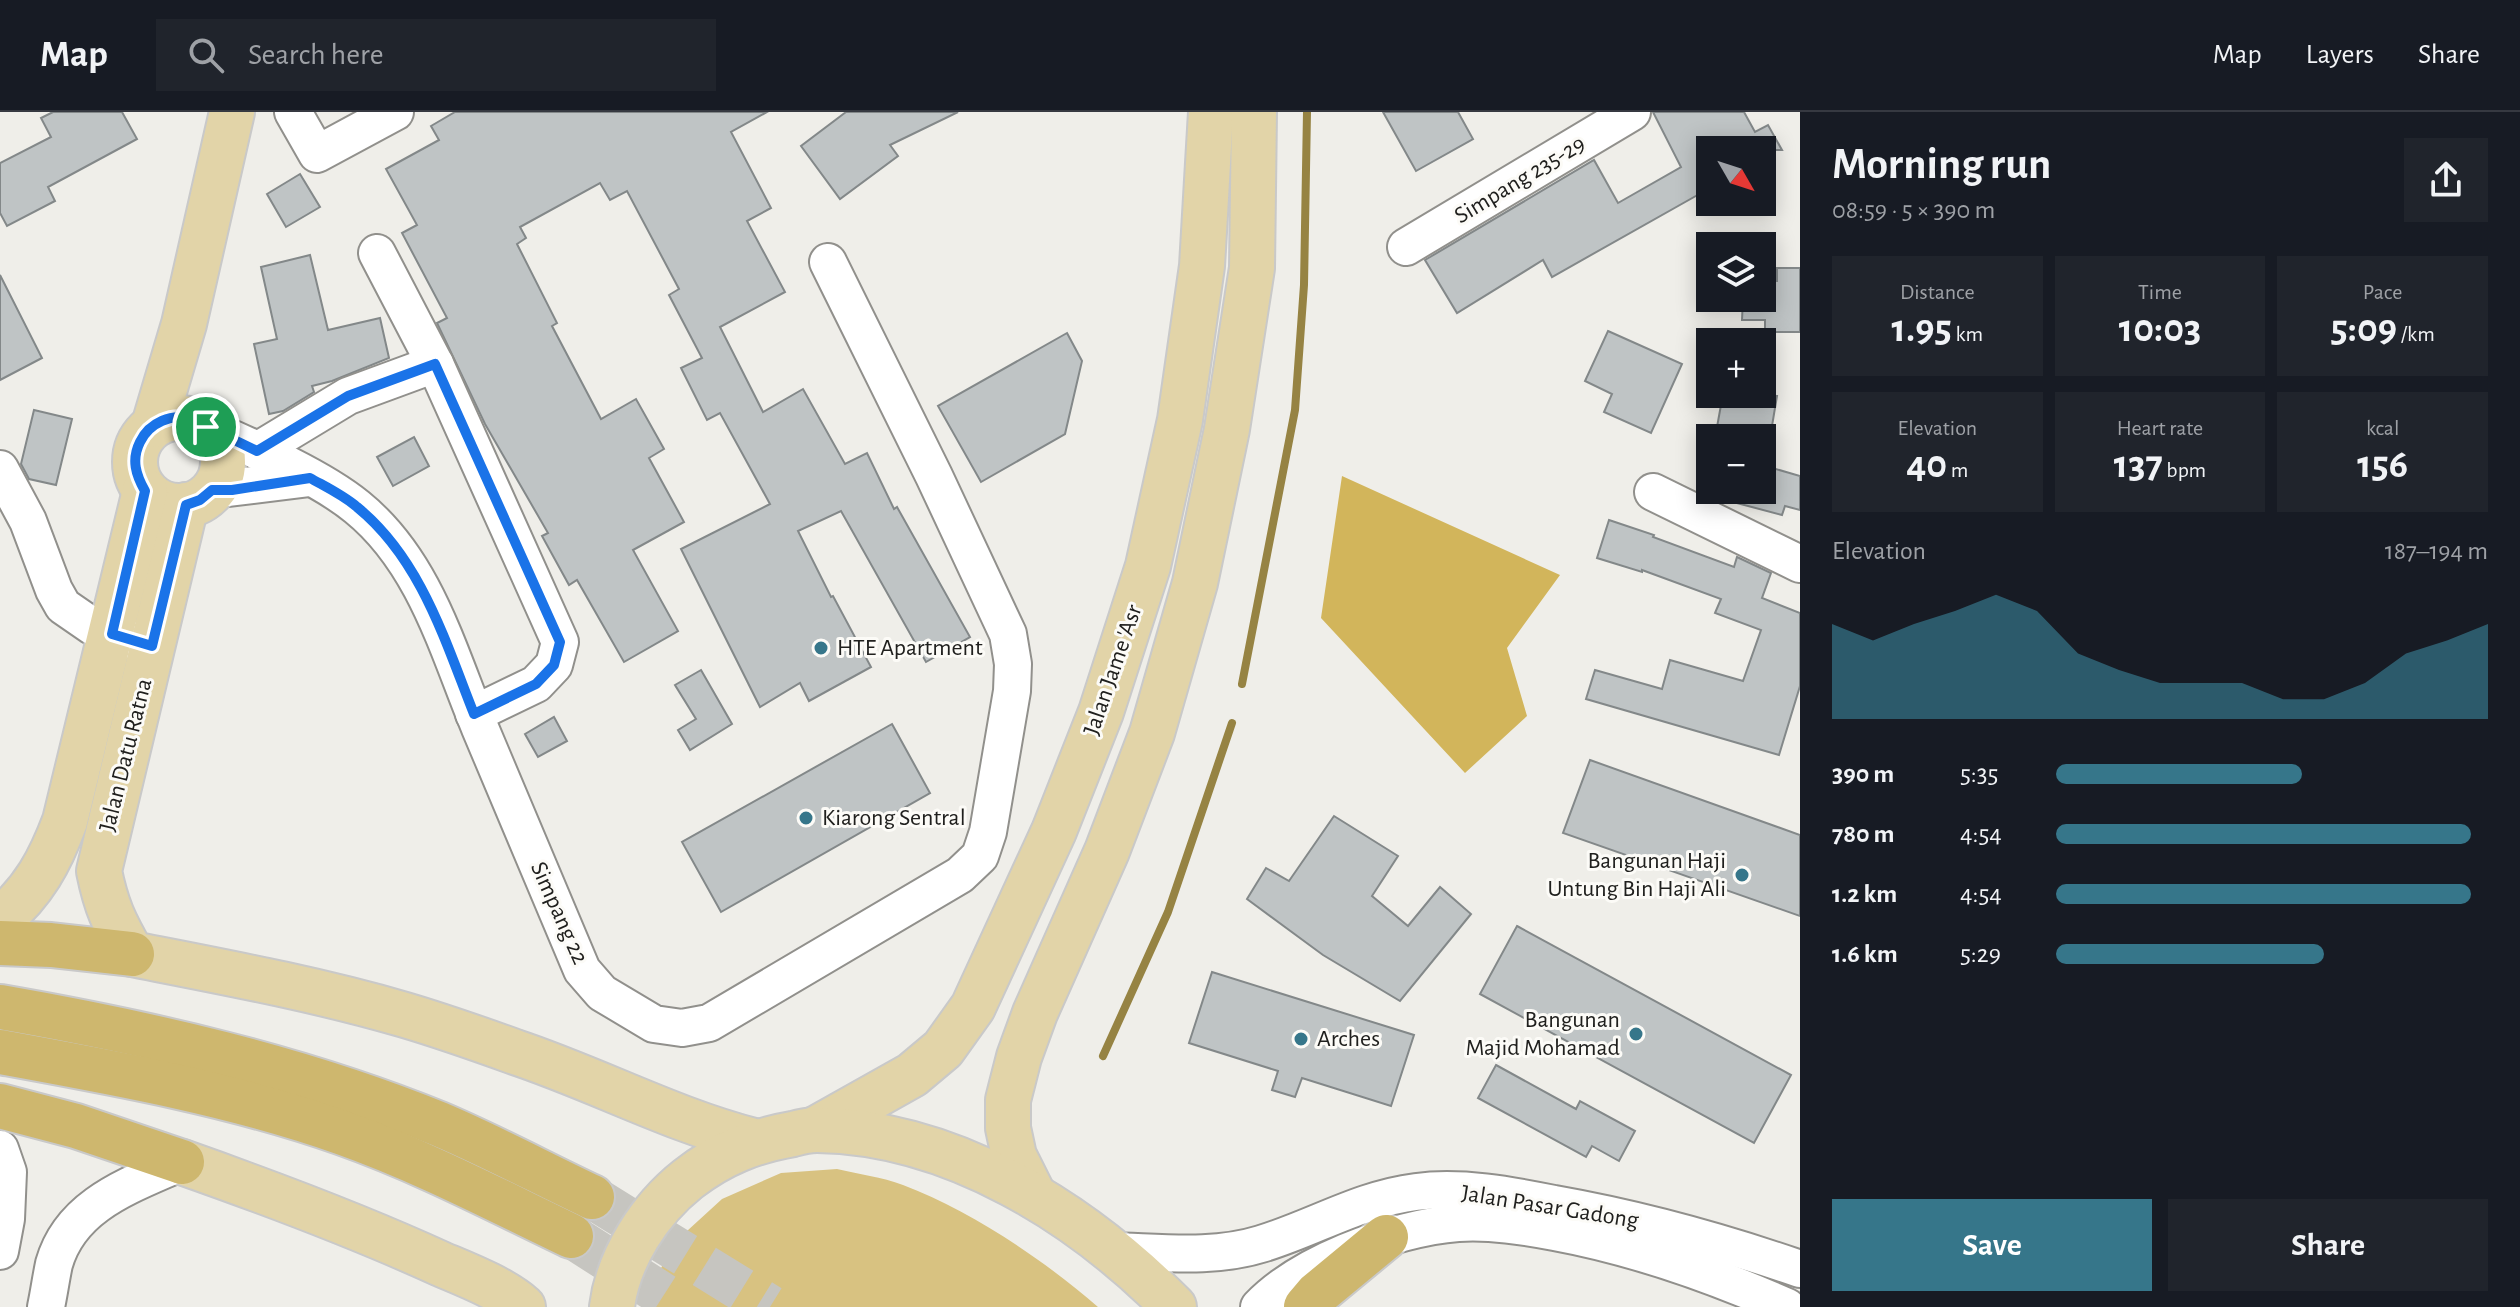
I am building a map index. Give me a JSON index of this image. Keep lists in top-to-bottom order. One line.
{"streets":{"main road":["Jalan Jame 'Asr","Jalan Datu Ratna"],"street":["Simpang 235-29","Simpang 22","Jalan Pasar Gadong"]},"crossings":[["Jalan Datu Ratna","Simpang 22"]],"places":["HTE Apartment","Kiarong Sentral","Bangunan Haji Untung Bin Haji Ali","Bangunan Majid Mohamad","Arches"],"north":"bottom right","page":{"header":"Map","search":"Search here","nav":["Map","Layers","Share"],"heading":["Morning run","08:59 · 5 × 390 m"],"map_buttons":["+","−"],"stats":[["Distance","1.95 km"],["Time","10:03"],["Pace","5:09 /km"],["Elevation","40 m"],["Heart rate","137 bpm"],["kcal","156"]],"chart":["Elevation","187–194 m"],"list":[{"name":"390 m","note":"5:35"},{"name":"780 m","note":"4:54"},{"name":"1.2 km","note":"4:54"},{"name":"1.6 km","note":"5:29"}],"buttons":["Save","Share"]}}
